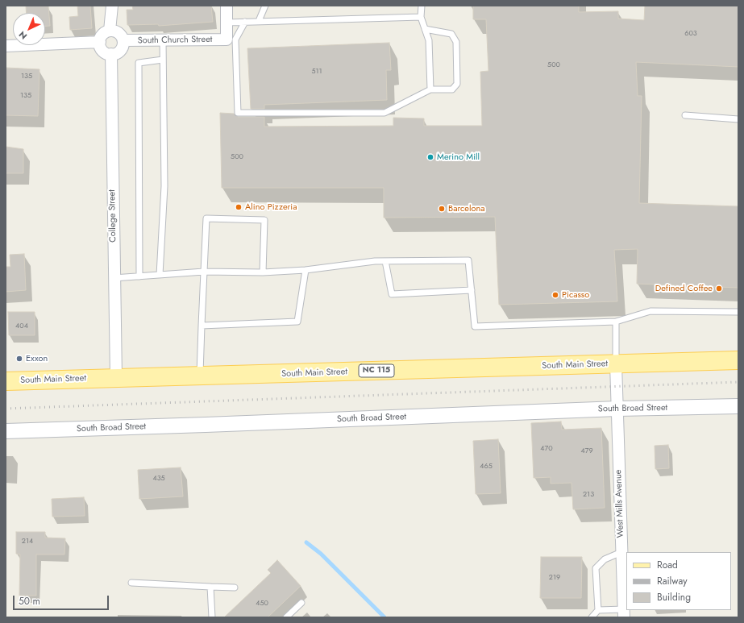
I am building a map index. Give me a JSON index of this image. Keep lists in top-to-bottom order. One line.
{"streets":{"main road":["South Main Street","NC 115"],"street":["South Church Street","College Street","South Broad Street","West Mills Avenue"]},"crossings":[["South Church Street","College Street"],["College Street","South Main Street"],["South Main Street","West Mills Avenue"],["South Broad Street","West Mills Avenue"]],"places":["Merino Mill","Alino Pizzeria","Barcelona","Defined Coffee","Picasso","Exxon"],"house_numbers":["603","500","511","135","135","500","404","470","479","465","435","213","214","219","450"],"legend":["Road","Railway","Building"],"scale_bar":"50 m","north":"bottom left"}
